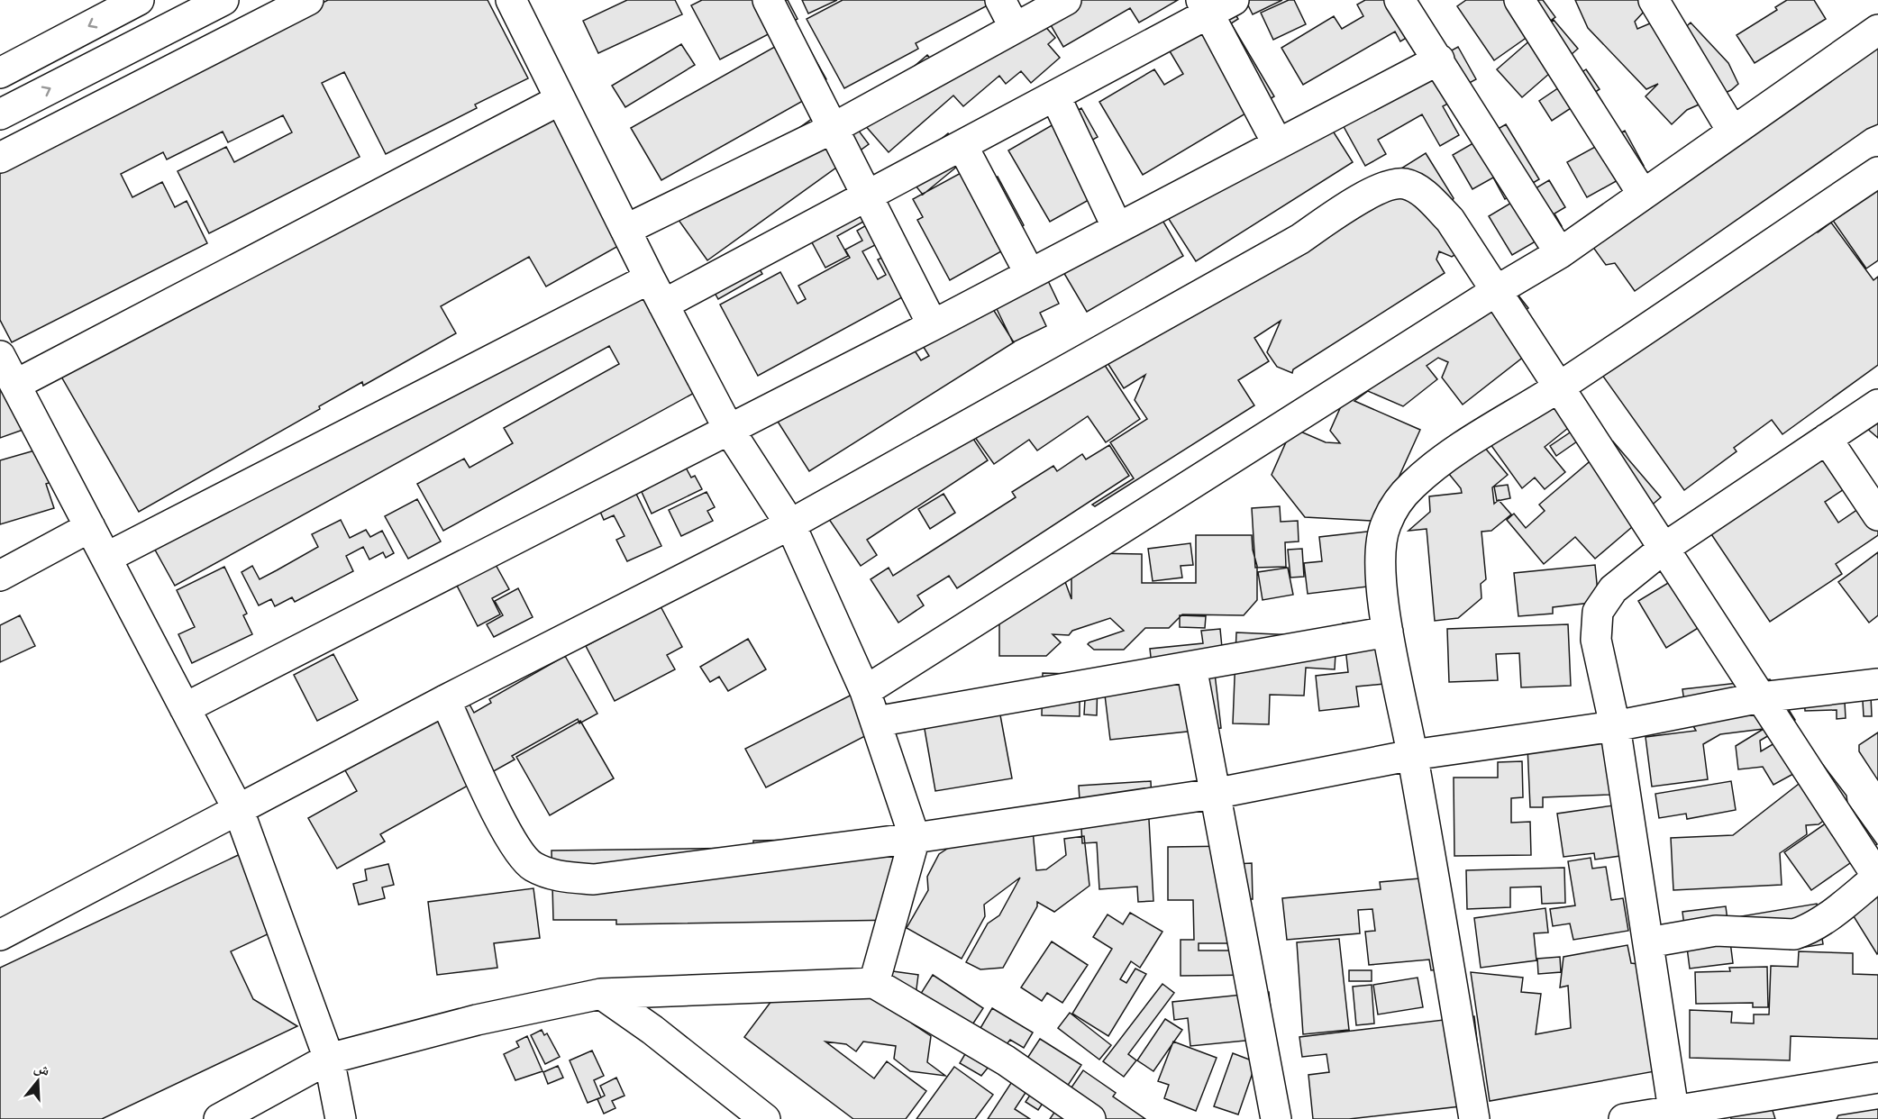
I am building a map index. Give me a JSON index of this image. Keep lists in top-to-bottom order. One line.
{"north":"top"}
